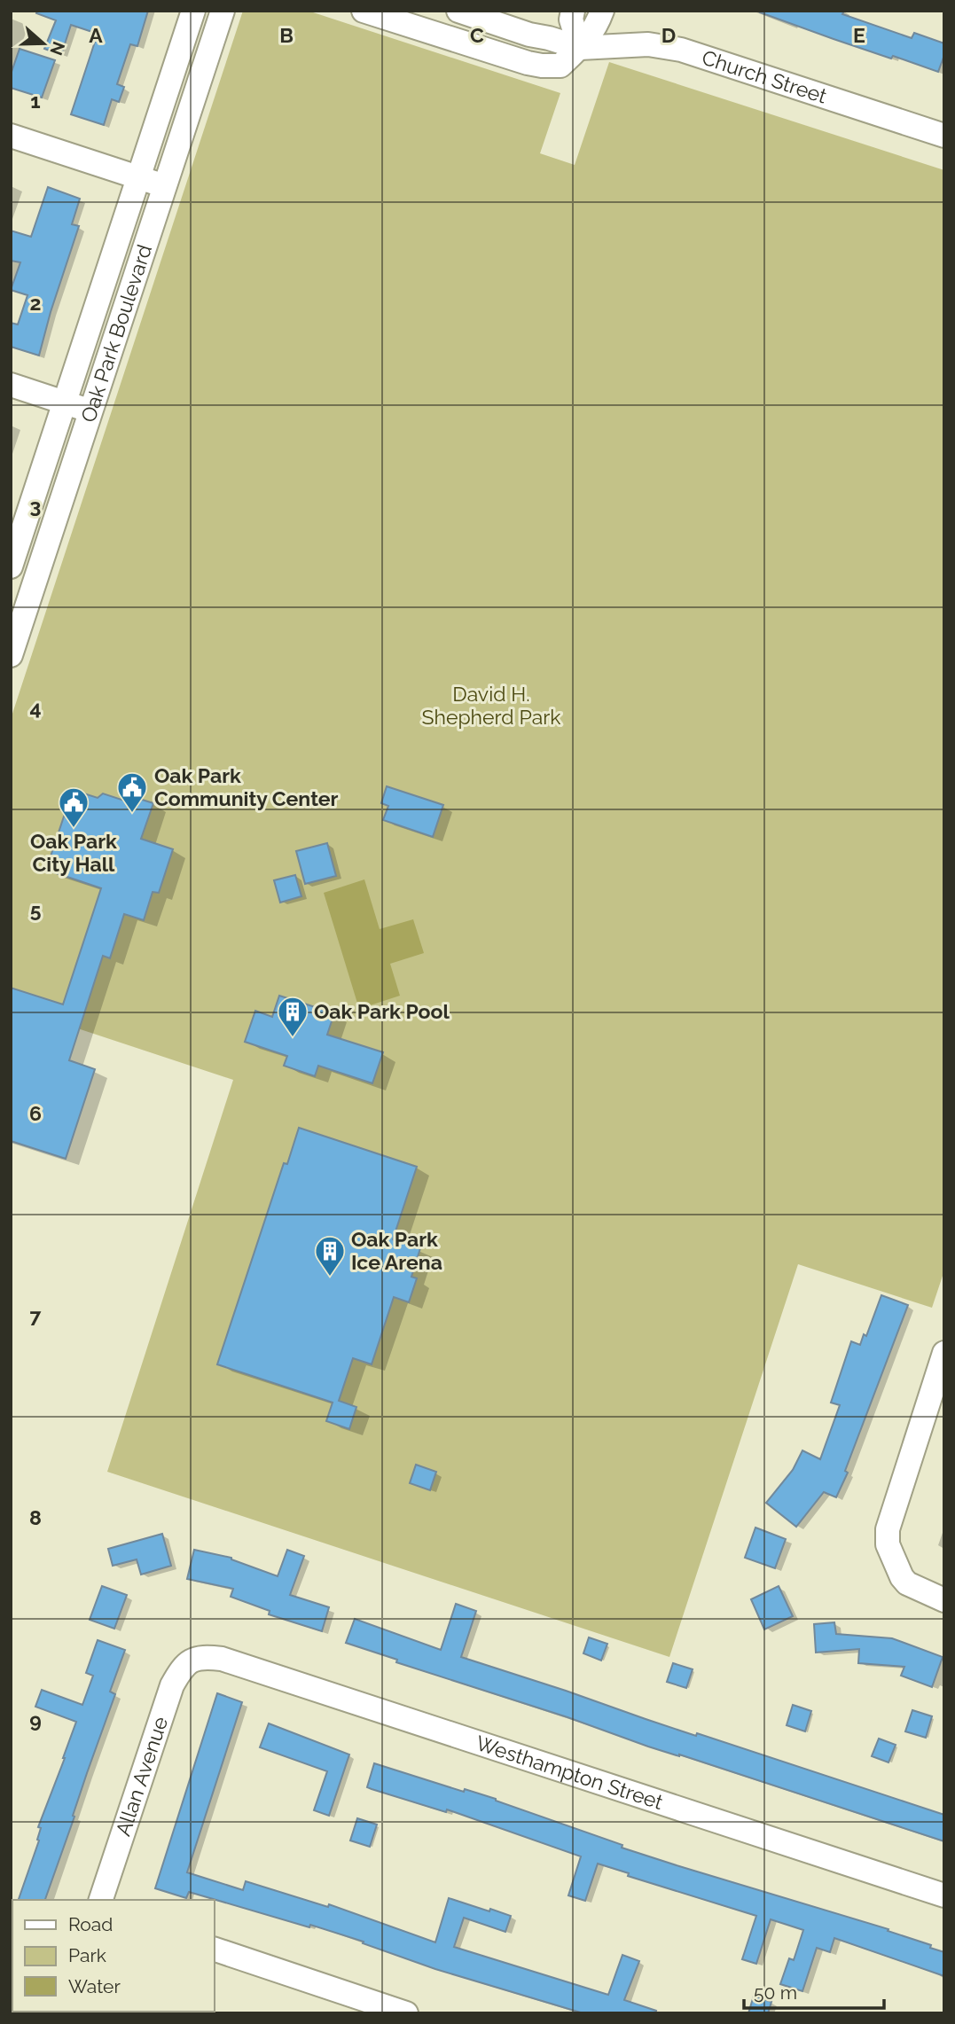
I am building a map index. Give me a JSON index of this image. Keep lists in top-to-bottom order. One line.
{"streets":{"street":["Church Street","Oak Park Boulevard","Westhampton Street","Allan Avenue"]},"crossings":[["Westhampton Street","Allan Avenue"]],"parks":["David H. Shepherd Park"],"places":{"public building":["Oak Park Community Center","Oak Park City Hall"],"building":["Oak Park Pool","Oak Park Ice Arena"]},"legend":["Road","Park","Water"],"scale_bar":"50 m","north":"right","grid":{"columns":["A","B","C","D","E"],"rows":["1","2","3","4","5","6","7","8","9"]}}
